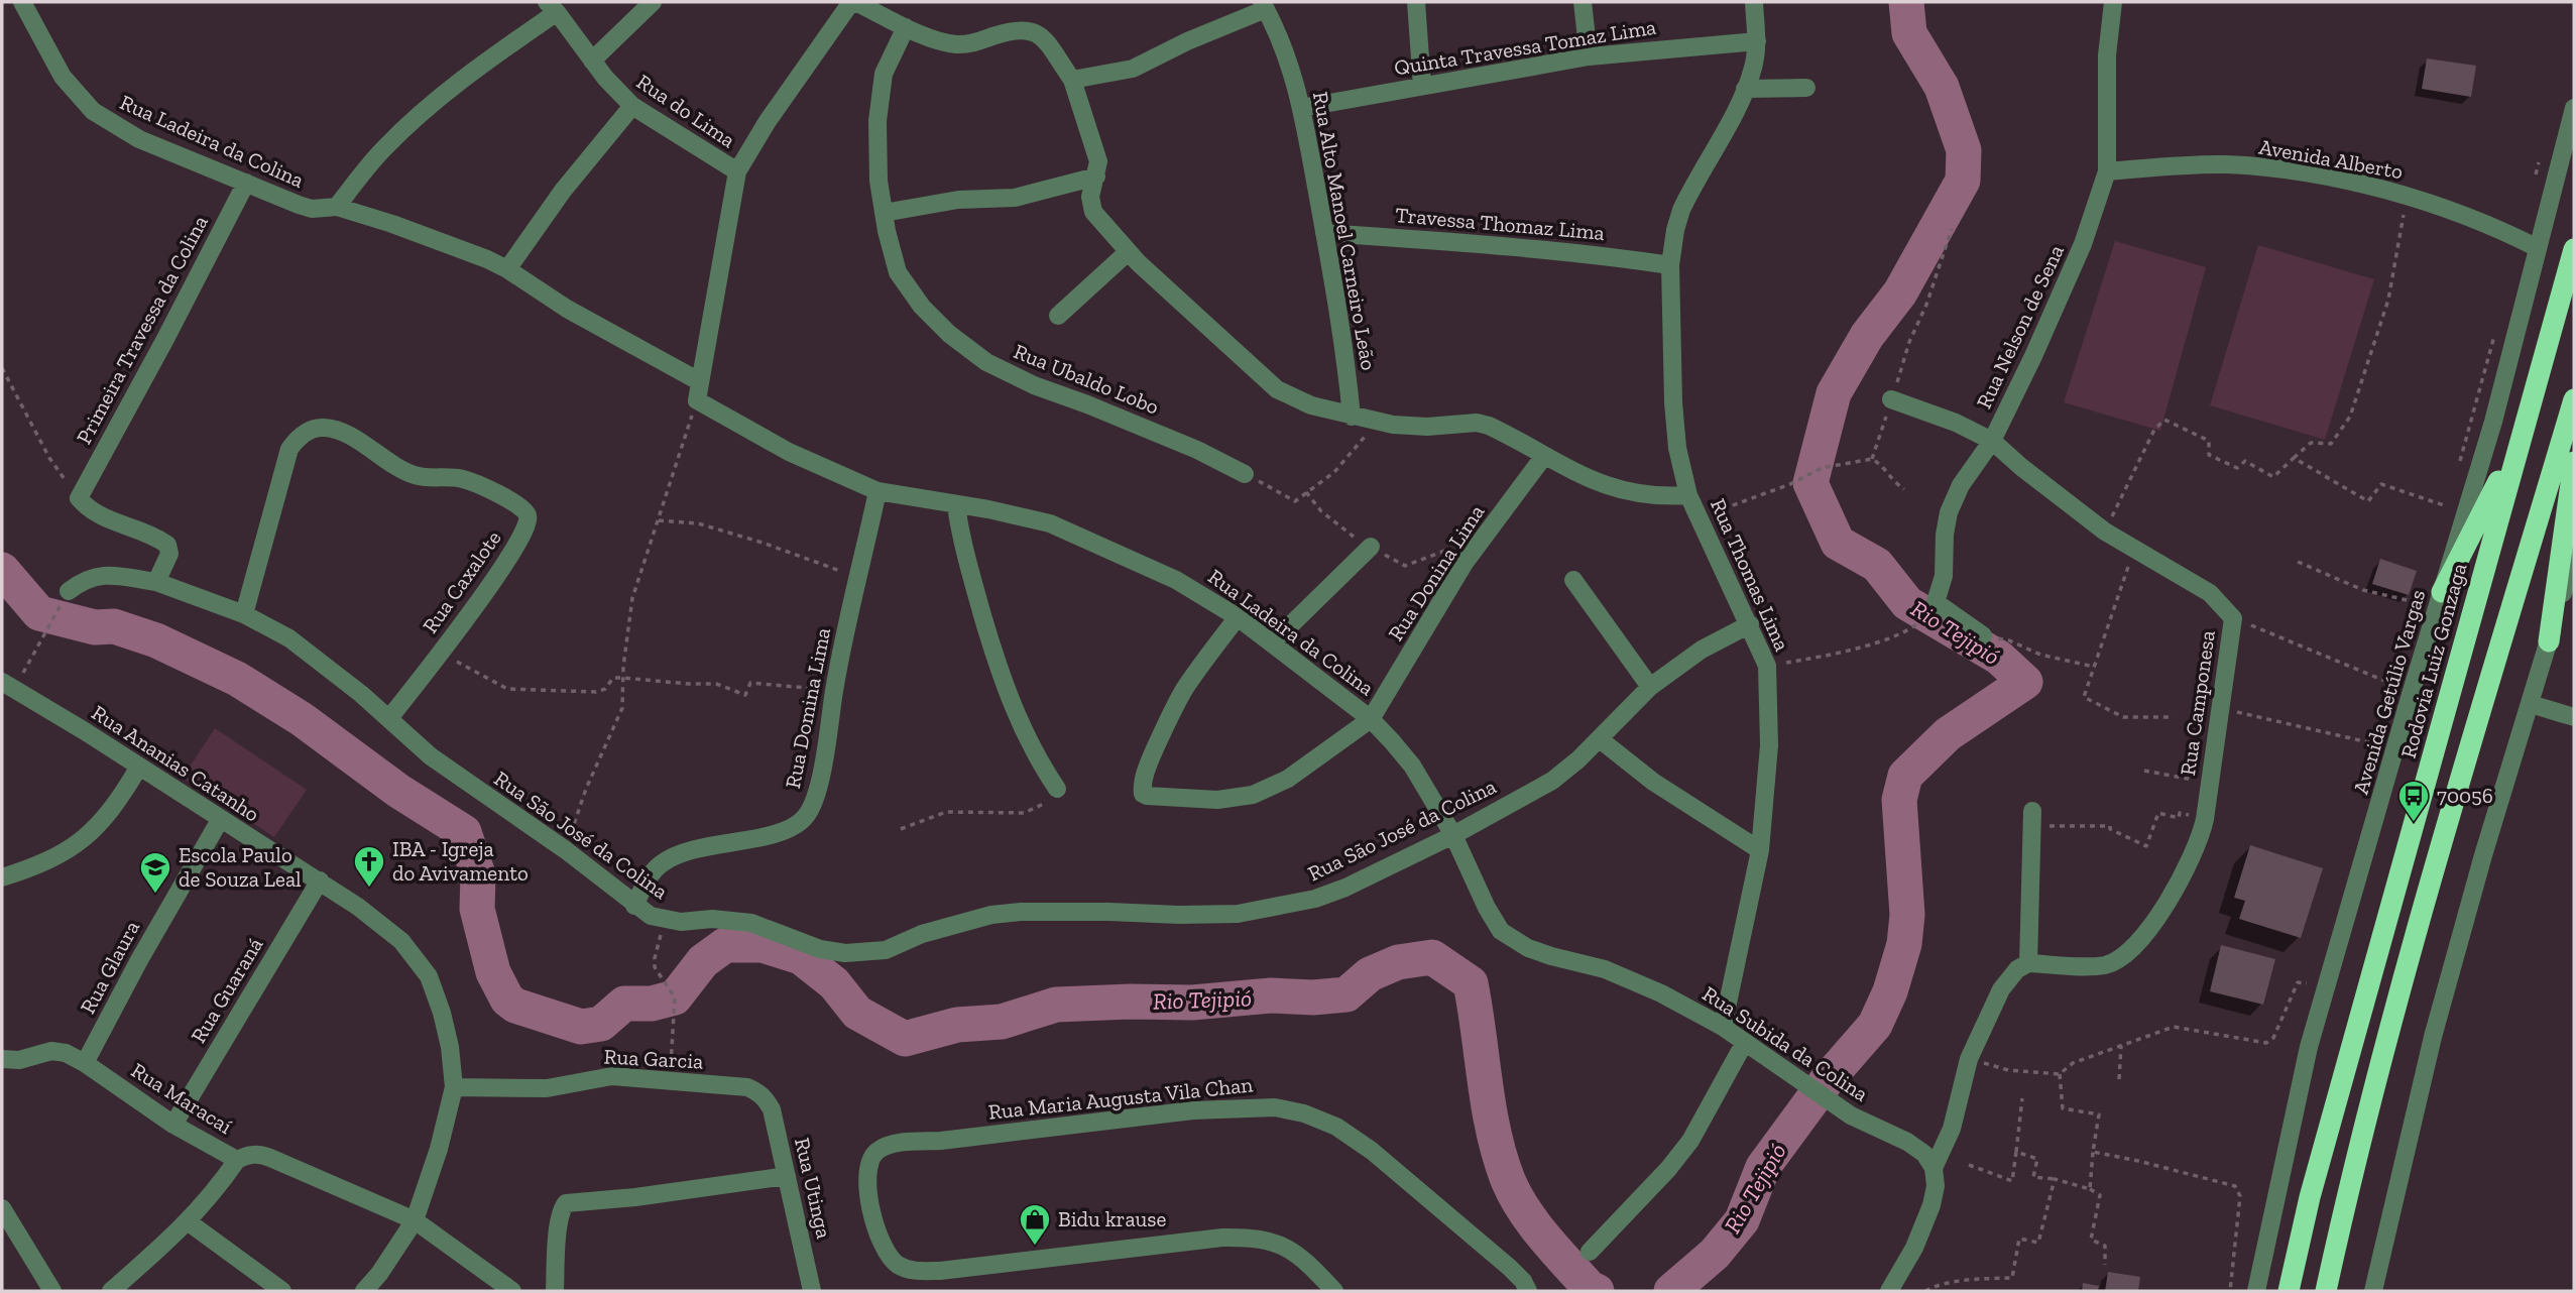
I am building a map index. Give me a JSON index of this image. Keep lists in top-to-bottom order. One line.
{"streets":{"highway":["Rodovia Luiz Gonzaga"],"street":["Quinta Travessa Tomaz Lima","Rua do Lima","Rua Ladeira da Colina","Avenida Alberto","Travessa Thomaz Lima","Rua Alto Manoel Carneiro Leão","Rua Nelson de Sena","Primeira Travessa da Colina","Rua Ubaldo Lobo","Rua Donina Lima","Rua Thomas Lima","Rua Caxalote","Avenida Getúlio Vargas","Rua Camponesa","Rua Domina Lima","Rua Ananias Catanho","Rua São José da Colina","Rua Glaura","Rua Guaraná","Rua Subida da Colina","Rua Garcia","Rua Maracaí","Rua Maria Augusta Vila Chan","Rua Utinga"]},"crossings":[["Quinta Travessa Tomaz Lima","Rua Alto Manoel Carneiro Leão"],["Quinta Travessa Tomaz Lima","Rua Thomas Lima"],["Rua do Lima","Rua Ladeira da Colina"],["Rua Ladeira da Colina","Primeira Travessa da Colina"],["Rua Ladeira da Colina","Rua Donina Lima"],["Rua Ladeira da Colina","Rua Domina Lima"],["Rua Ladeira da Colina","Rua São José da Colina"],["Rua Ladeira da Colina","Rua Subida da Colina"],["Avenida Alberto","Rua Nelson de Sena"],["Avenida Alberto","Avenida Getúlio Vargas"],["Travessa Thomaz Lima","Rua Alto Manoel Carneiro Leão"],["Travessa Thomaz Lima","Rua Thomas Lima"],["Rua Nelson de Sena","Rua Camponesa"],["Rua Thomas Lima","Rua São José da Colina"],["Rua Thomas Lima","Rua Subida da Colina"],["Rua Caxalote","Rua São José da Colina"],["Rua Domina Lima","Rua São José da Colina"],["Rua Ananias Catanho","Rua Glaura"],["Rua Ananias Catanho","Rua Guaraná"],["Rua Ananias Catanho","Rua Garcia"],["Rua Ananias Catanho","Rua Maracaí"],["Rua São José da Colina","Rua Subida da Colina"],["Rua Glaura","Rua Maracaí"],["Rua Guaraná","Rua Maracaí"],["Rua Garcia","Rua Utinga"]],"water":["Rio Tejipió"],"places":{"bus stop":["70056"],"church":["IBA - Igreja do Avivamento"],"school or university":["Escola Paulo de Souza Leal"],"shop":["Bidu krause"]}}
